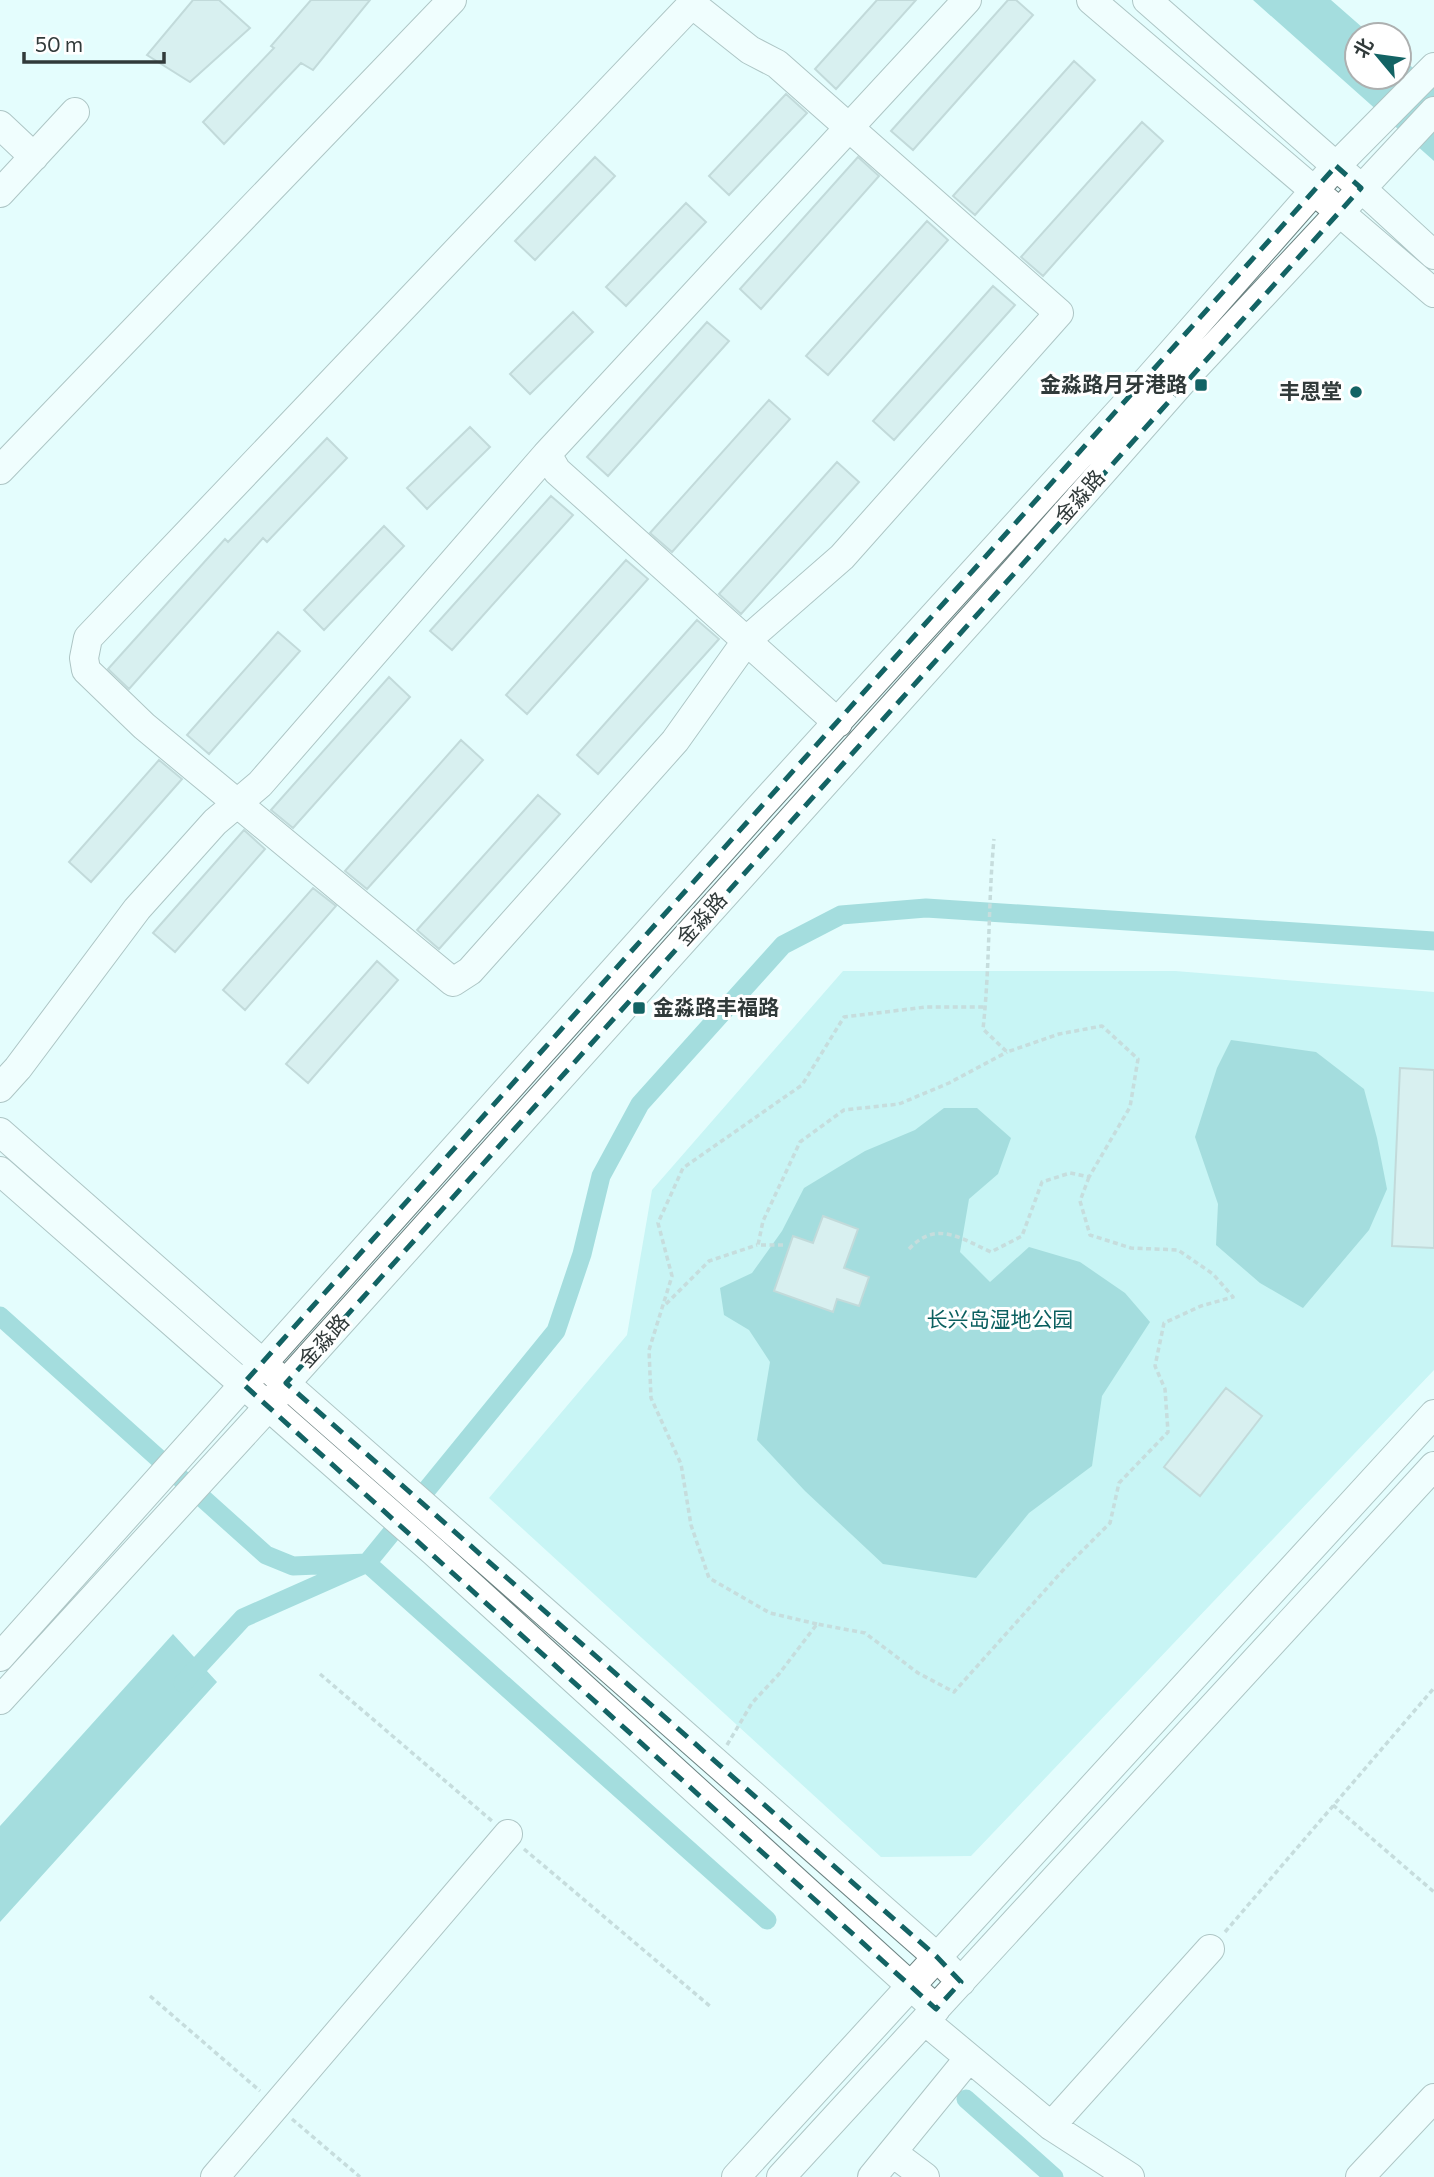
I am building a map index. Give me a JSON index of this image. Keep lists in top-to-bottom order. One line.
{"streets":{"street":["金淼路"]},"parks":["长兴岛湿地公园"],"places":{"transit":["金淼路月牙港路","金淼路丰福路"],"other":["丰恩堂"]},"scale_bar":"50 m","north":"top left"}
